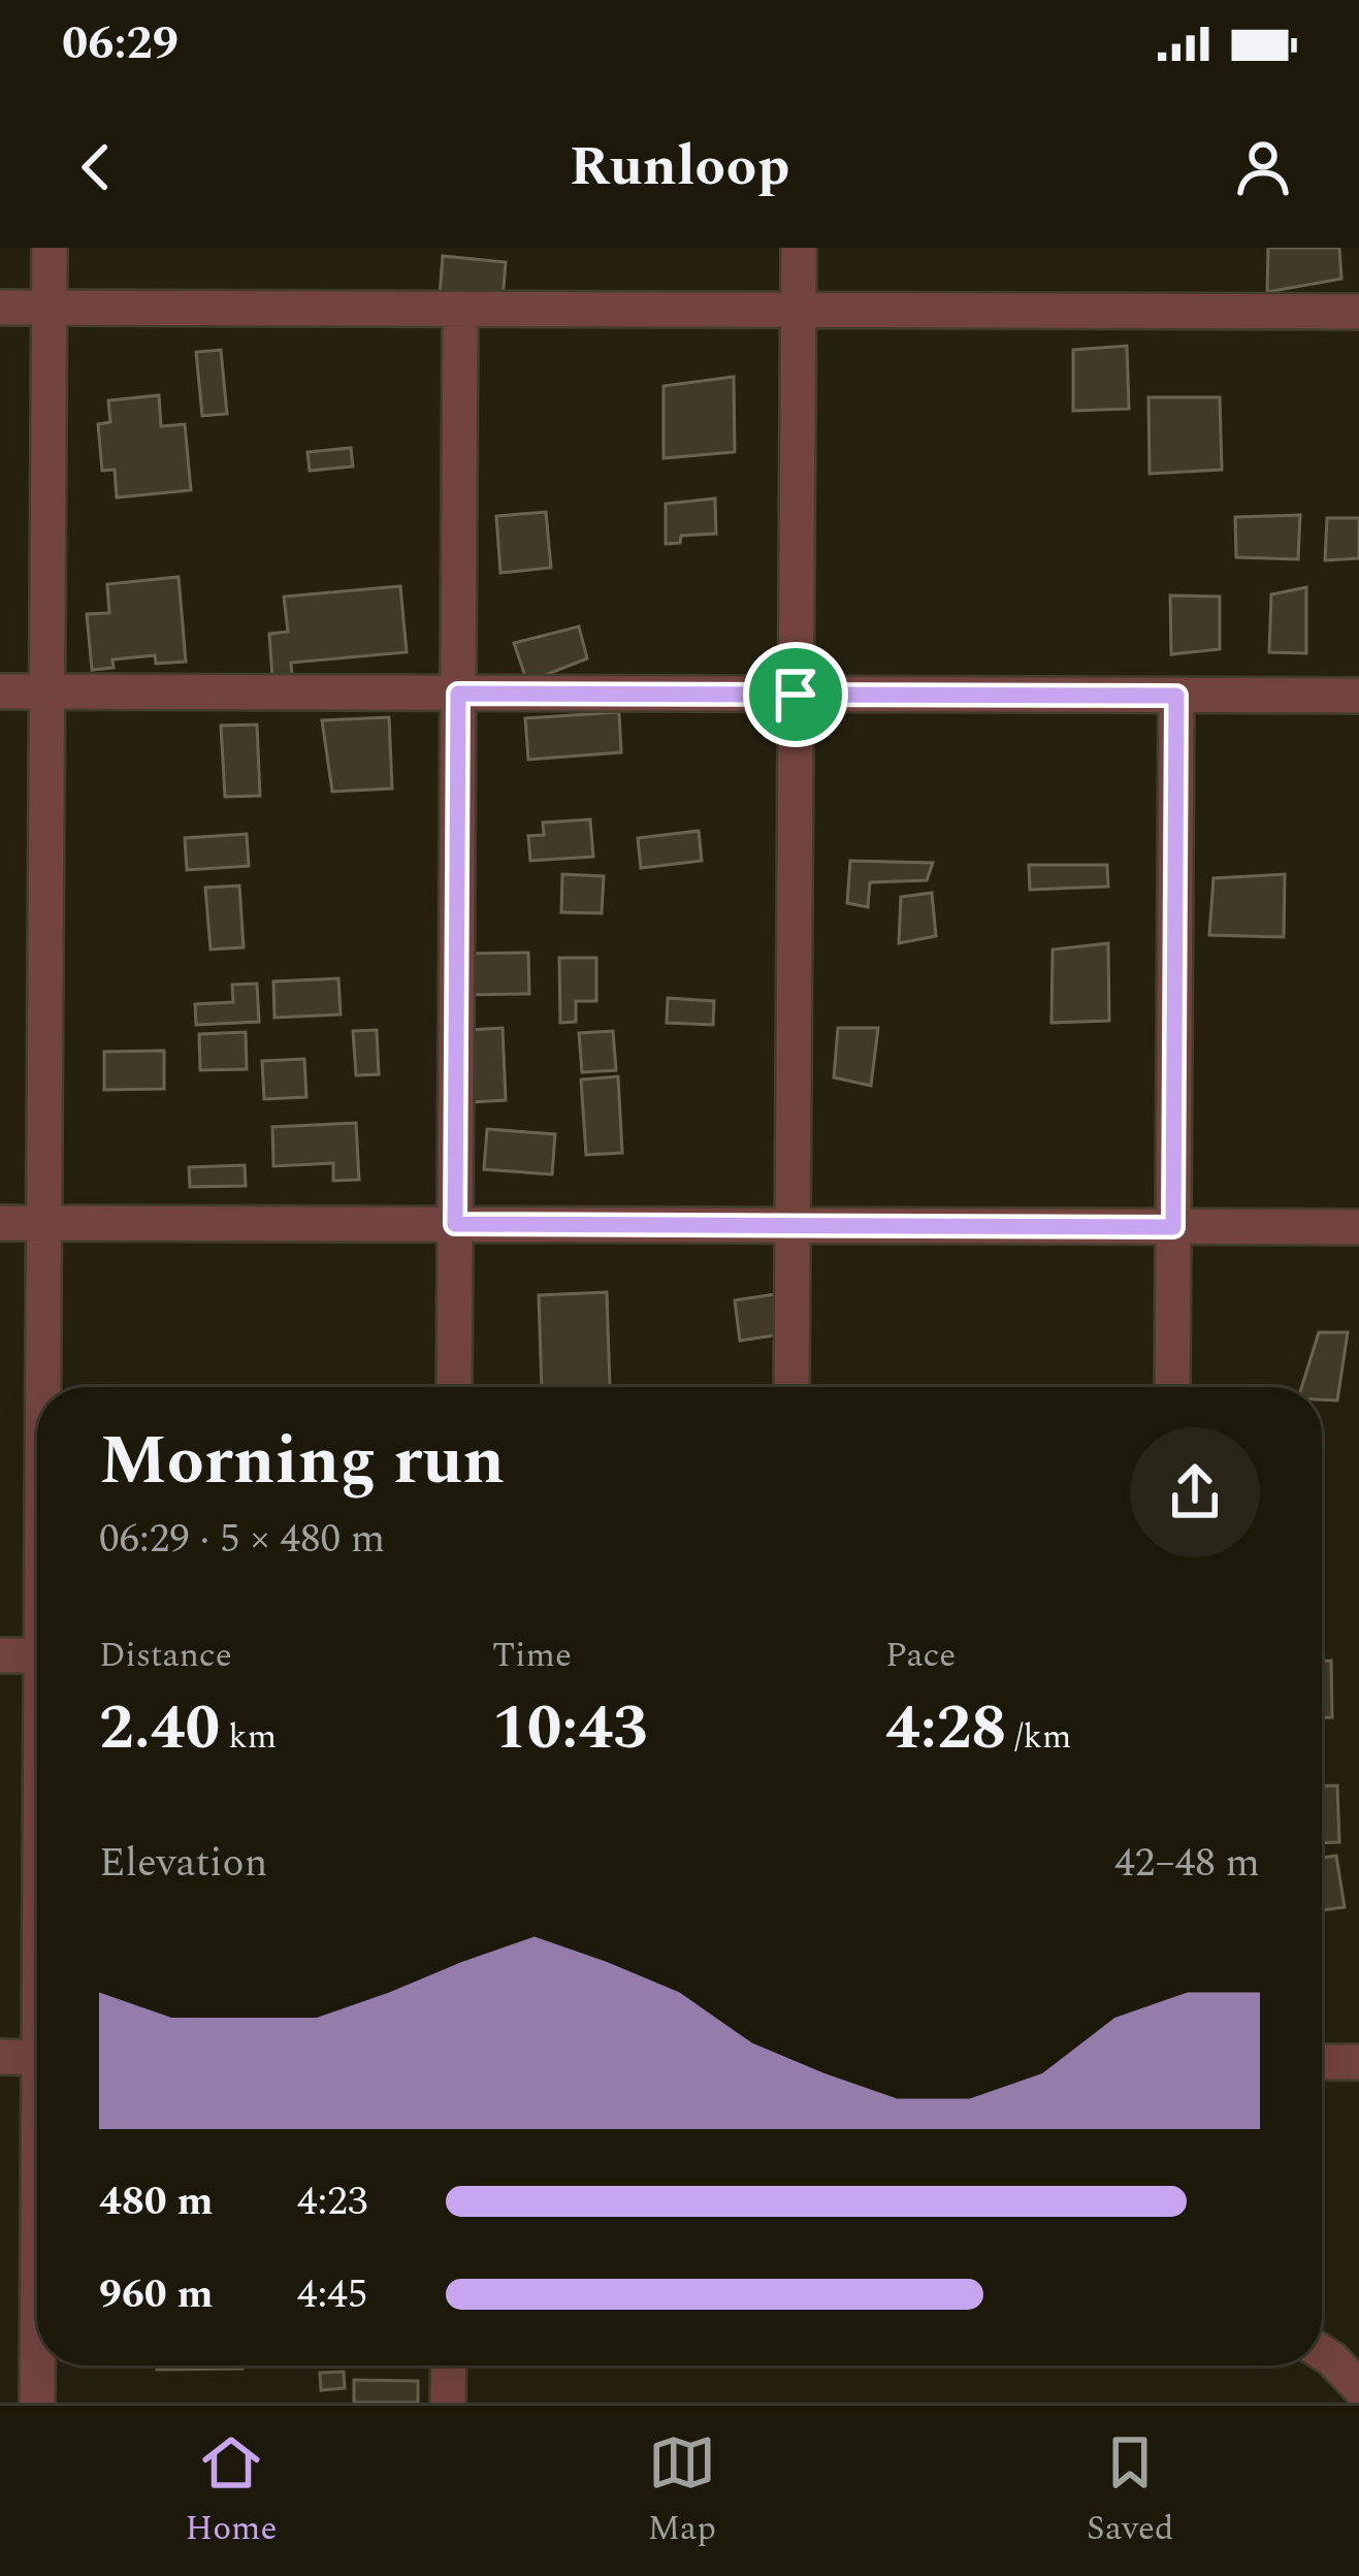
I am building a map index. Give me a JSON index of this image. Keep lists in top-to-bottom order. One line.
{"page":{"status":"06:29","header":"Runloop","heading":["Morning run","06:29 · 5 × 480 m"],"stats":[["Distance","2.40 km"],["Time","10:43"],["Pace","4:28 /km"]],"chart":["Elevation","42–48 m"],"list":[{"name":"480 m","note":"4:23"},{"name":"960 m","note":"4:45"}],"tabs":["Home","Map","Saved"]}}
